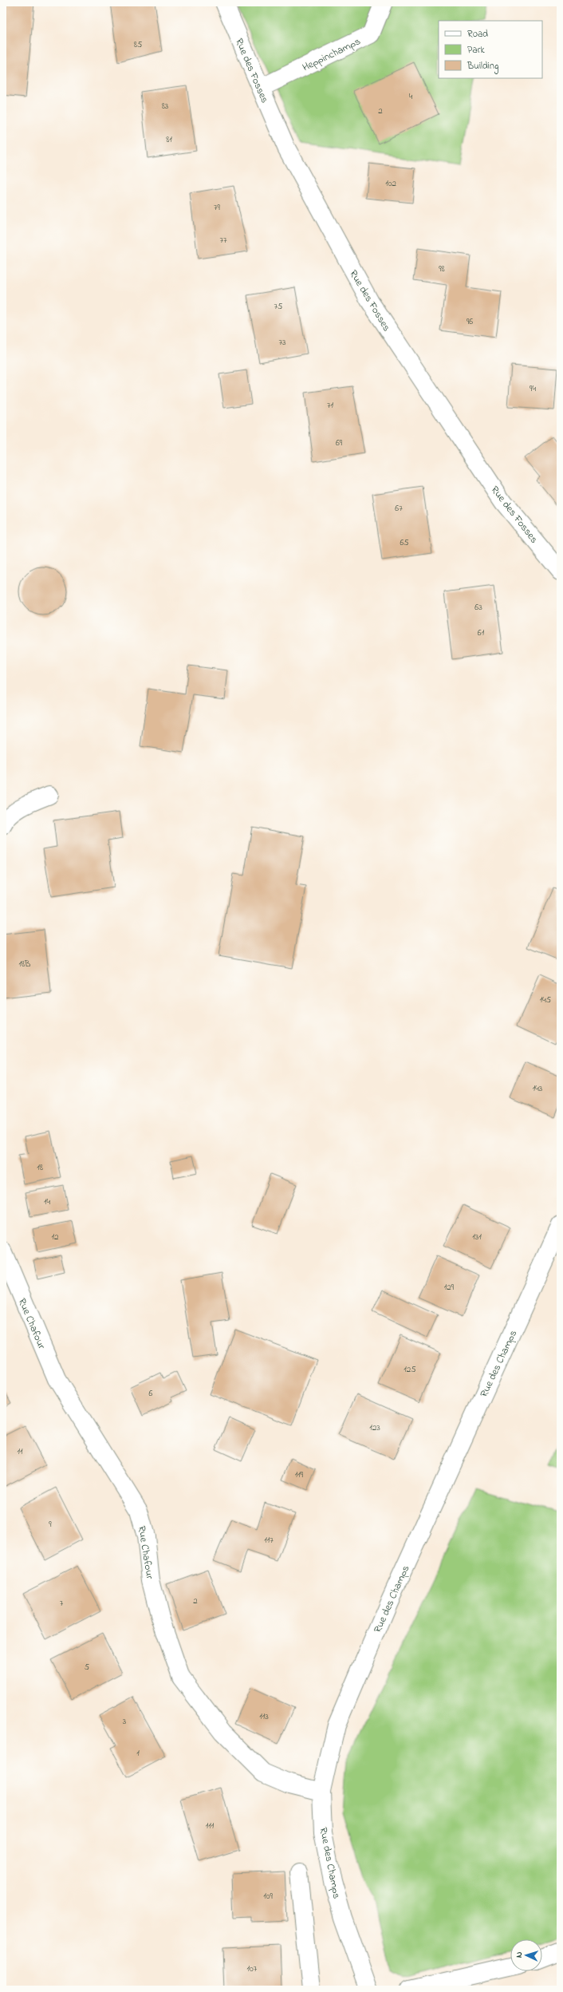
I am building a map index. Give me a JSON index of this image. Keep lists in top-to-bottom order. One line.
{"streets":{"street":["Heppinchamps","Rue des Fosses","Rue Chafour","Rue des Champs"]},"crossings":[["Heppinchamps","Rue des Fosses"],["Rue Chafour","Rue des Champs"]],"house_numbers":["85","4","83","2","81","102","79","77","98","75","96","73","94","71","69","67","65","63","61","18B","145","143","18","14","12","131","129","125","6","123","11","119","9","117","2","7","5","113","3","1","111","109","107"],"legend":["Road","Park","Building"],"north":"left"}
